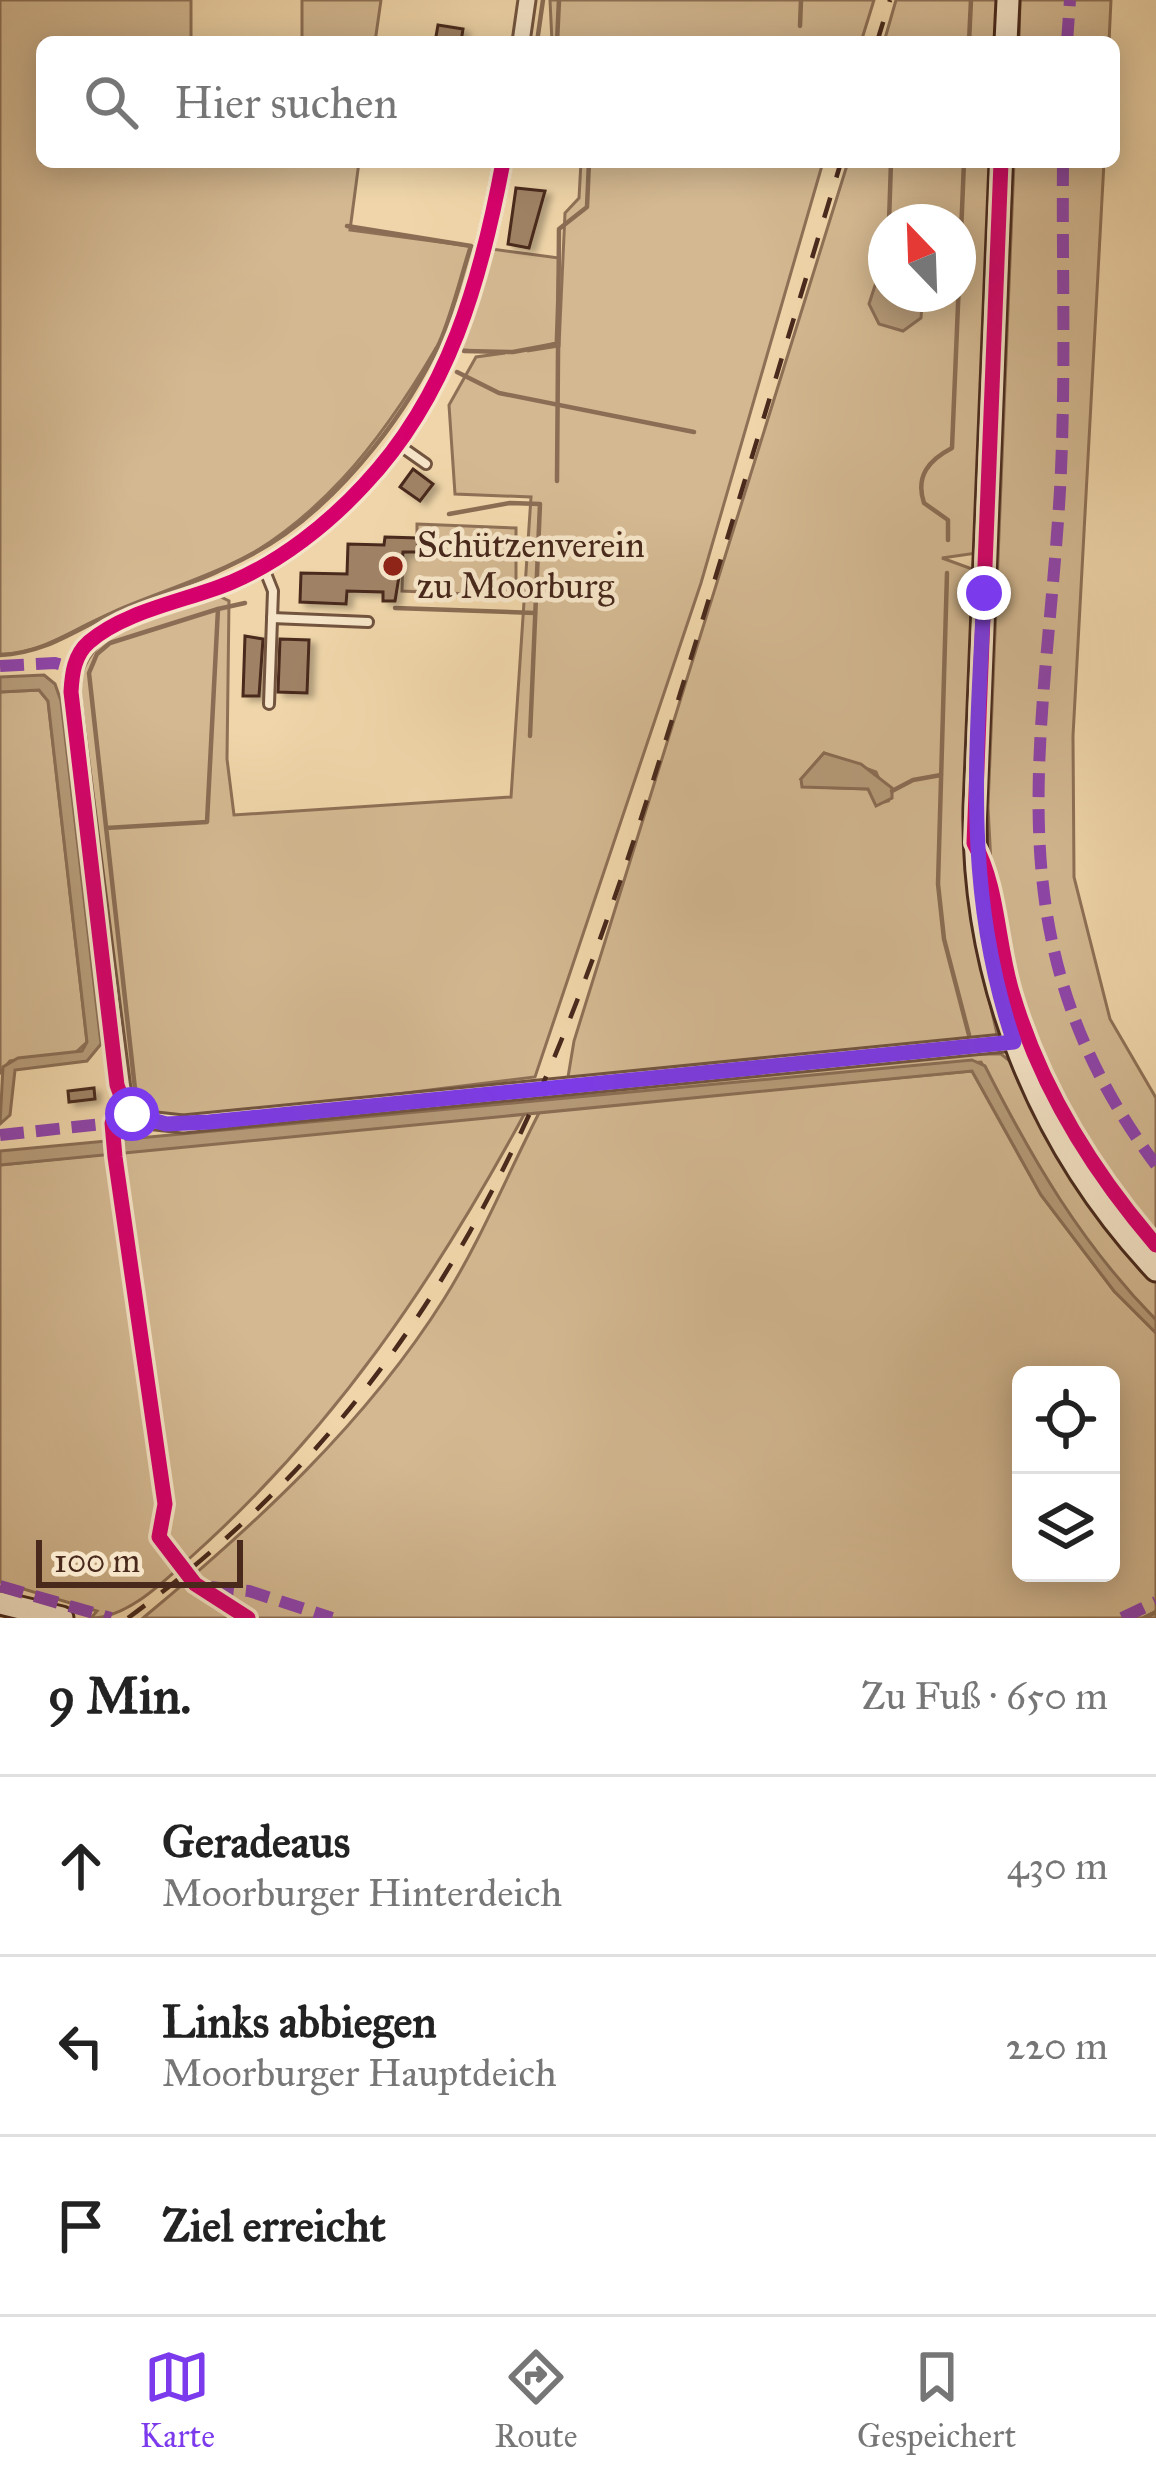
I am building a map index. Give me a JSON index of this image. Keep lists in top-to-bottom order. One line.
{"places":["Schützenverein zu Moorburg"],"scale_bar":"100 m","north":"top left","page":{"search":"Hier suchen","scale":"100 m","heading":["9 Min.","Zu Fuß · 650 m"],"list":[["Geradeaus","Moorburger Hinterdeich","430 m"],["Links abbiegen","Moorburger Hauptdeich","220 m"],"Ziel erreicht"],"nav":["Karte","Route","Gespeichert"]}}
